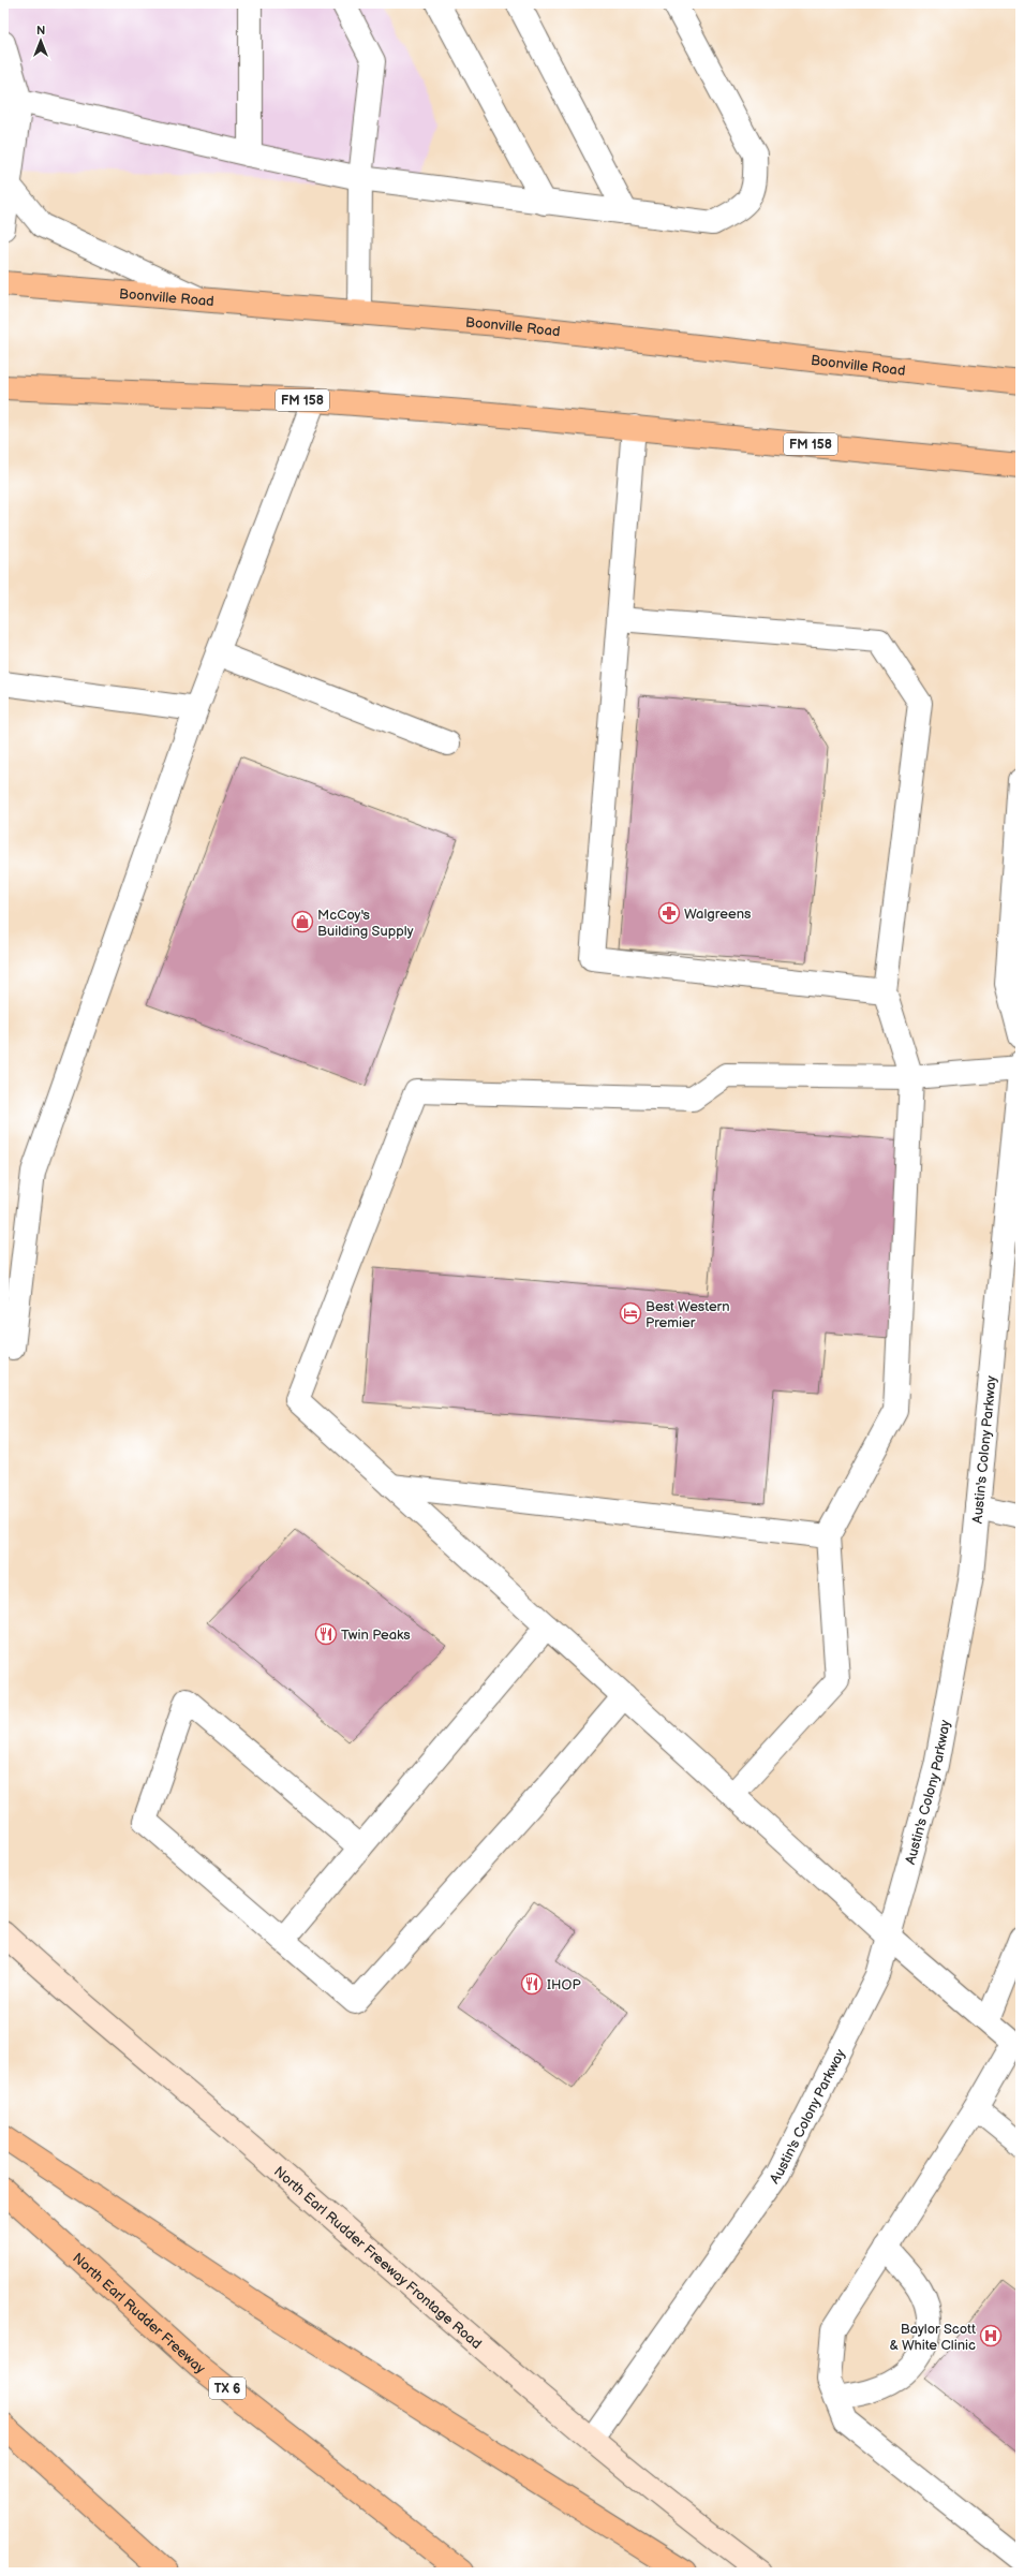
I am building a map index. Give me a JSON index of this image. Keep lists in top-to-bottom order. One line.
{"streets":{"main road":["Boonville Road","FM 158","North Earl Rudder Freeway Frontage Road","North Earl Rudder Freeway","TX 6"],"street":["Austin's Colony Parkway"]},"crossings":[["Austin's Colony Parkway","North Earl Rudder Freeway Frontage Road"]],"places":{"pharmacy":["Walgreens"],"shop":["McCoy's Building Supply"],"hotel":["Best Western Premier"],"restaurant":["Twin Peaks","IHOP"],"hospital":["Baylor Scott & White Clinic"]},"north":"top"}
